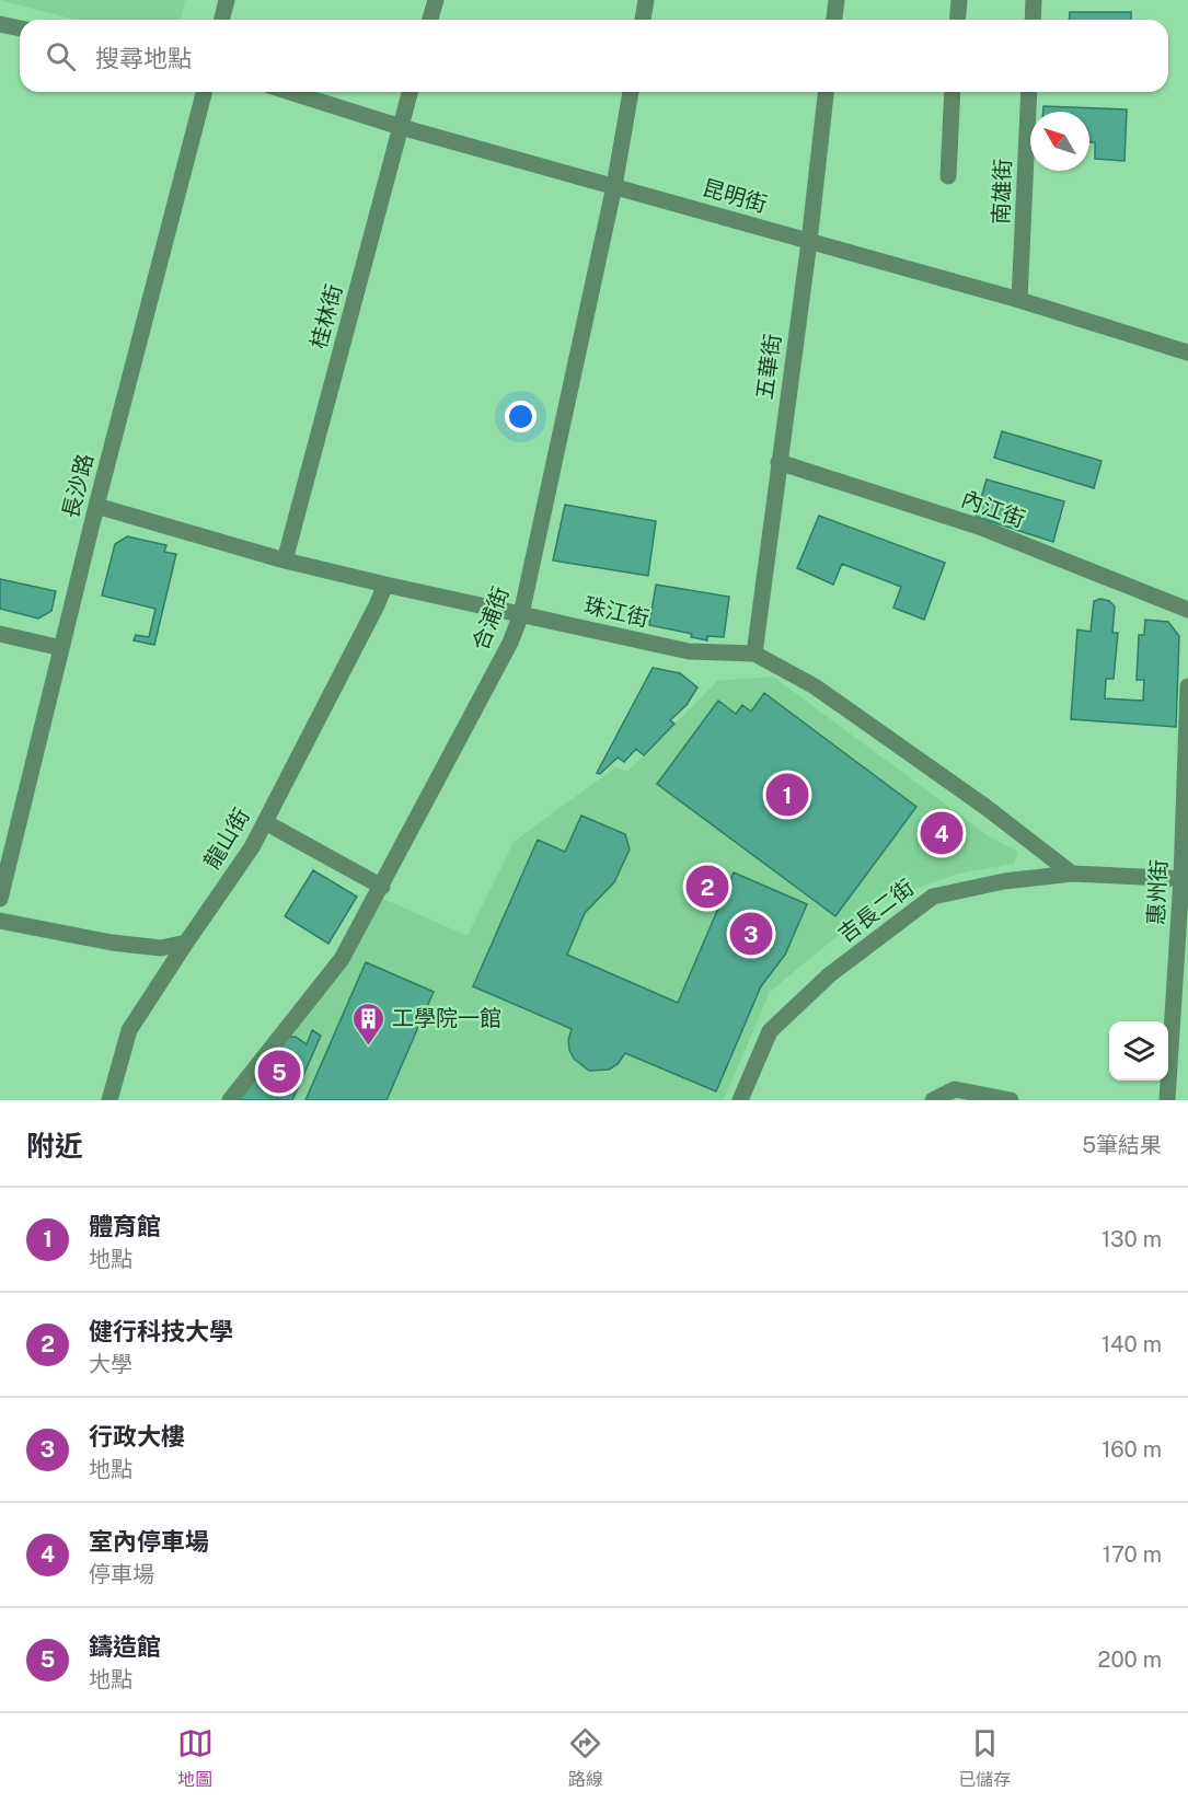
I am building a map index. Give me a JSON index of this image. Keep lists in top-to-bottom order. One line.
{"streets":{"street":["南雄街","昆明街","桂林街","五華街","長沙路","內江街","珠江街","合浦街","龍山街","惠州街","吉長二街"]},"crossings":[["南雄街","昆明街"],["昆明街","桂林街"],["昆明街","五華街"],["昆明街","合浦街"],["桂林街","珠江街"],["五華街","內江街"],["五華街","珠江街"],["長沙路","珠江街"],["珠江街","合浦街"],["珠江街","龍山街"],["珠江街","吉長二街"],["惠州街","吉長二街"]],"places":{"building":["工學院一館"]},"north":"top left","page":{"search":"搜尋地點","pins":["1","4","2","3","5"],"heading":["附近","5筆結果"],"list":[{"mark":"1","name":"體育館","note":"地點","value":"130 m"},{"mark":"2","name":"健行科技大學","note":"大學","value":"140 m"},{"mark":"3","name":"行政大樓","note":"地點","value":"160 m"},{"mark":"4","name":"室內停車場","note":"停車場","value":"170 m"},{"mark":"5","name":"鑄造館","note":"地點","value":"200 m"}],"nav":["地圖","路線","已儲存"]}}
